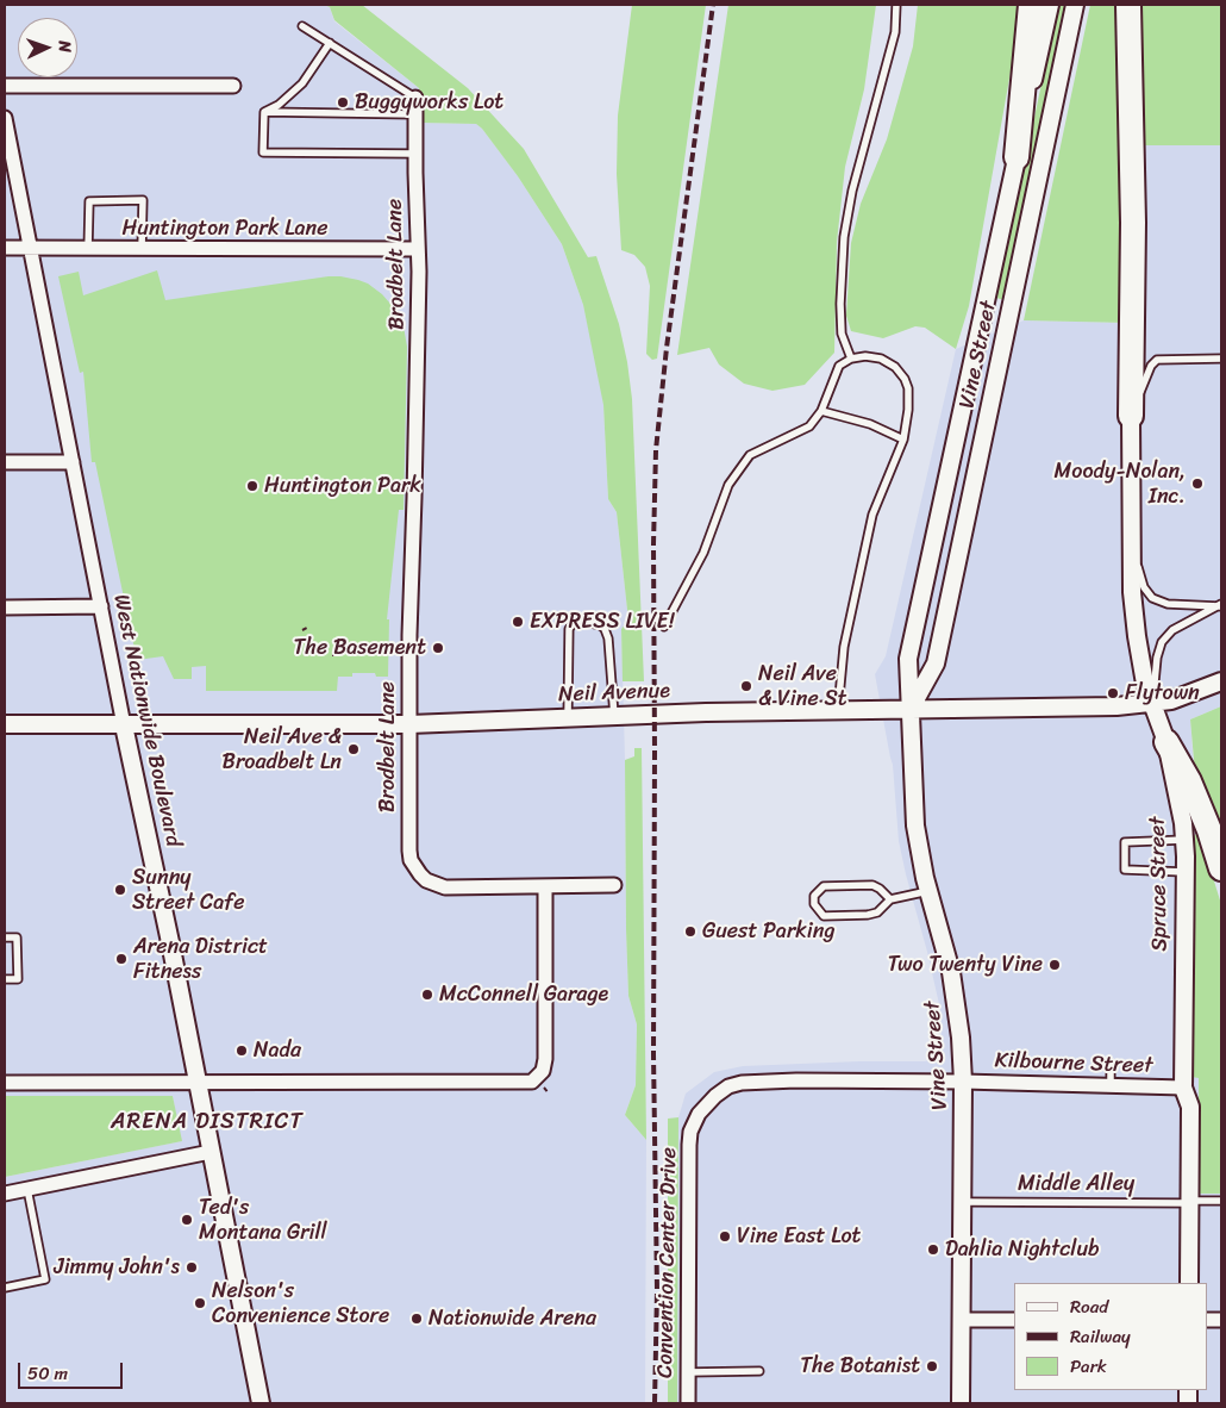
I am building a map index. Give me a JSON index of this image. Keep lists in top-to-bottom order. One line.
{"streets":{"street":["Huntington Park Lane","Brodbelt Lane","Vine Street","Neil Avenue","West Nationwide Boulevard","Spruce Street","Kilbourne Street","Convention Center Drive"],"lane":["Middle Alley"]},"crossings":[["Huntington Park Lane","Brodbelt Lane"],["Huntington Park Lane","West Nationwide Boulevard"],["Brodbelt Lane","Neil Avenue"],["Vine Street","Neil Avenue"],["Vine Street","Kilbourne Street"],["Vine Street","Middle Alley"],["Vine Street","Convention Center Drive"],["Neil Avenue","West Nationwide Boulevard"],["Neil Avenue","Spruce Street"],["Spruce Street","Kilbourne Street"],["Spruce Street","Middle Alley"],["Kilbourne Street","Convention Center Drive"]],"districts":["ARENA DISTRICT"],"places":["Buggyworks Lot","Moody-Nolan, Inc.","Huntington Park","EXPRESS LIVE!","The Basement","Neil Ave & Vine St","Flytown","Neil Ave & Broadbelt Ln","Sunny Street Cafe","Guest Parking","Arena District Fitness","Two Twenty Vine","McConnell Garage","Nada","Ted's Montana Grill","Vine East Lot","Dahlia Nightclub","Jimmy John's","Nelson's Convenience Store","Nationwide Arena","The Botanist"],"legend":["Road","Railway","Park"],"scale_bar":"50 m","north":"right"}
